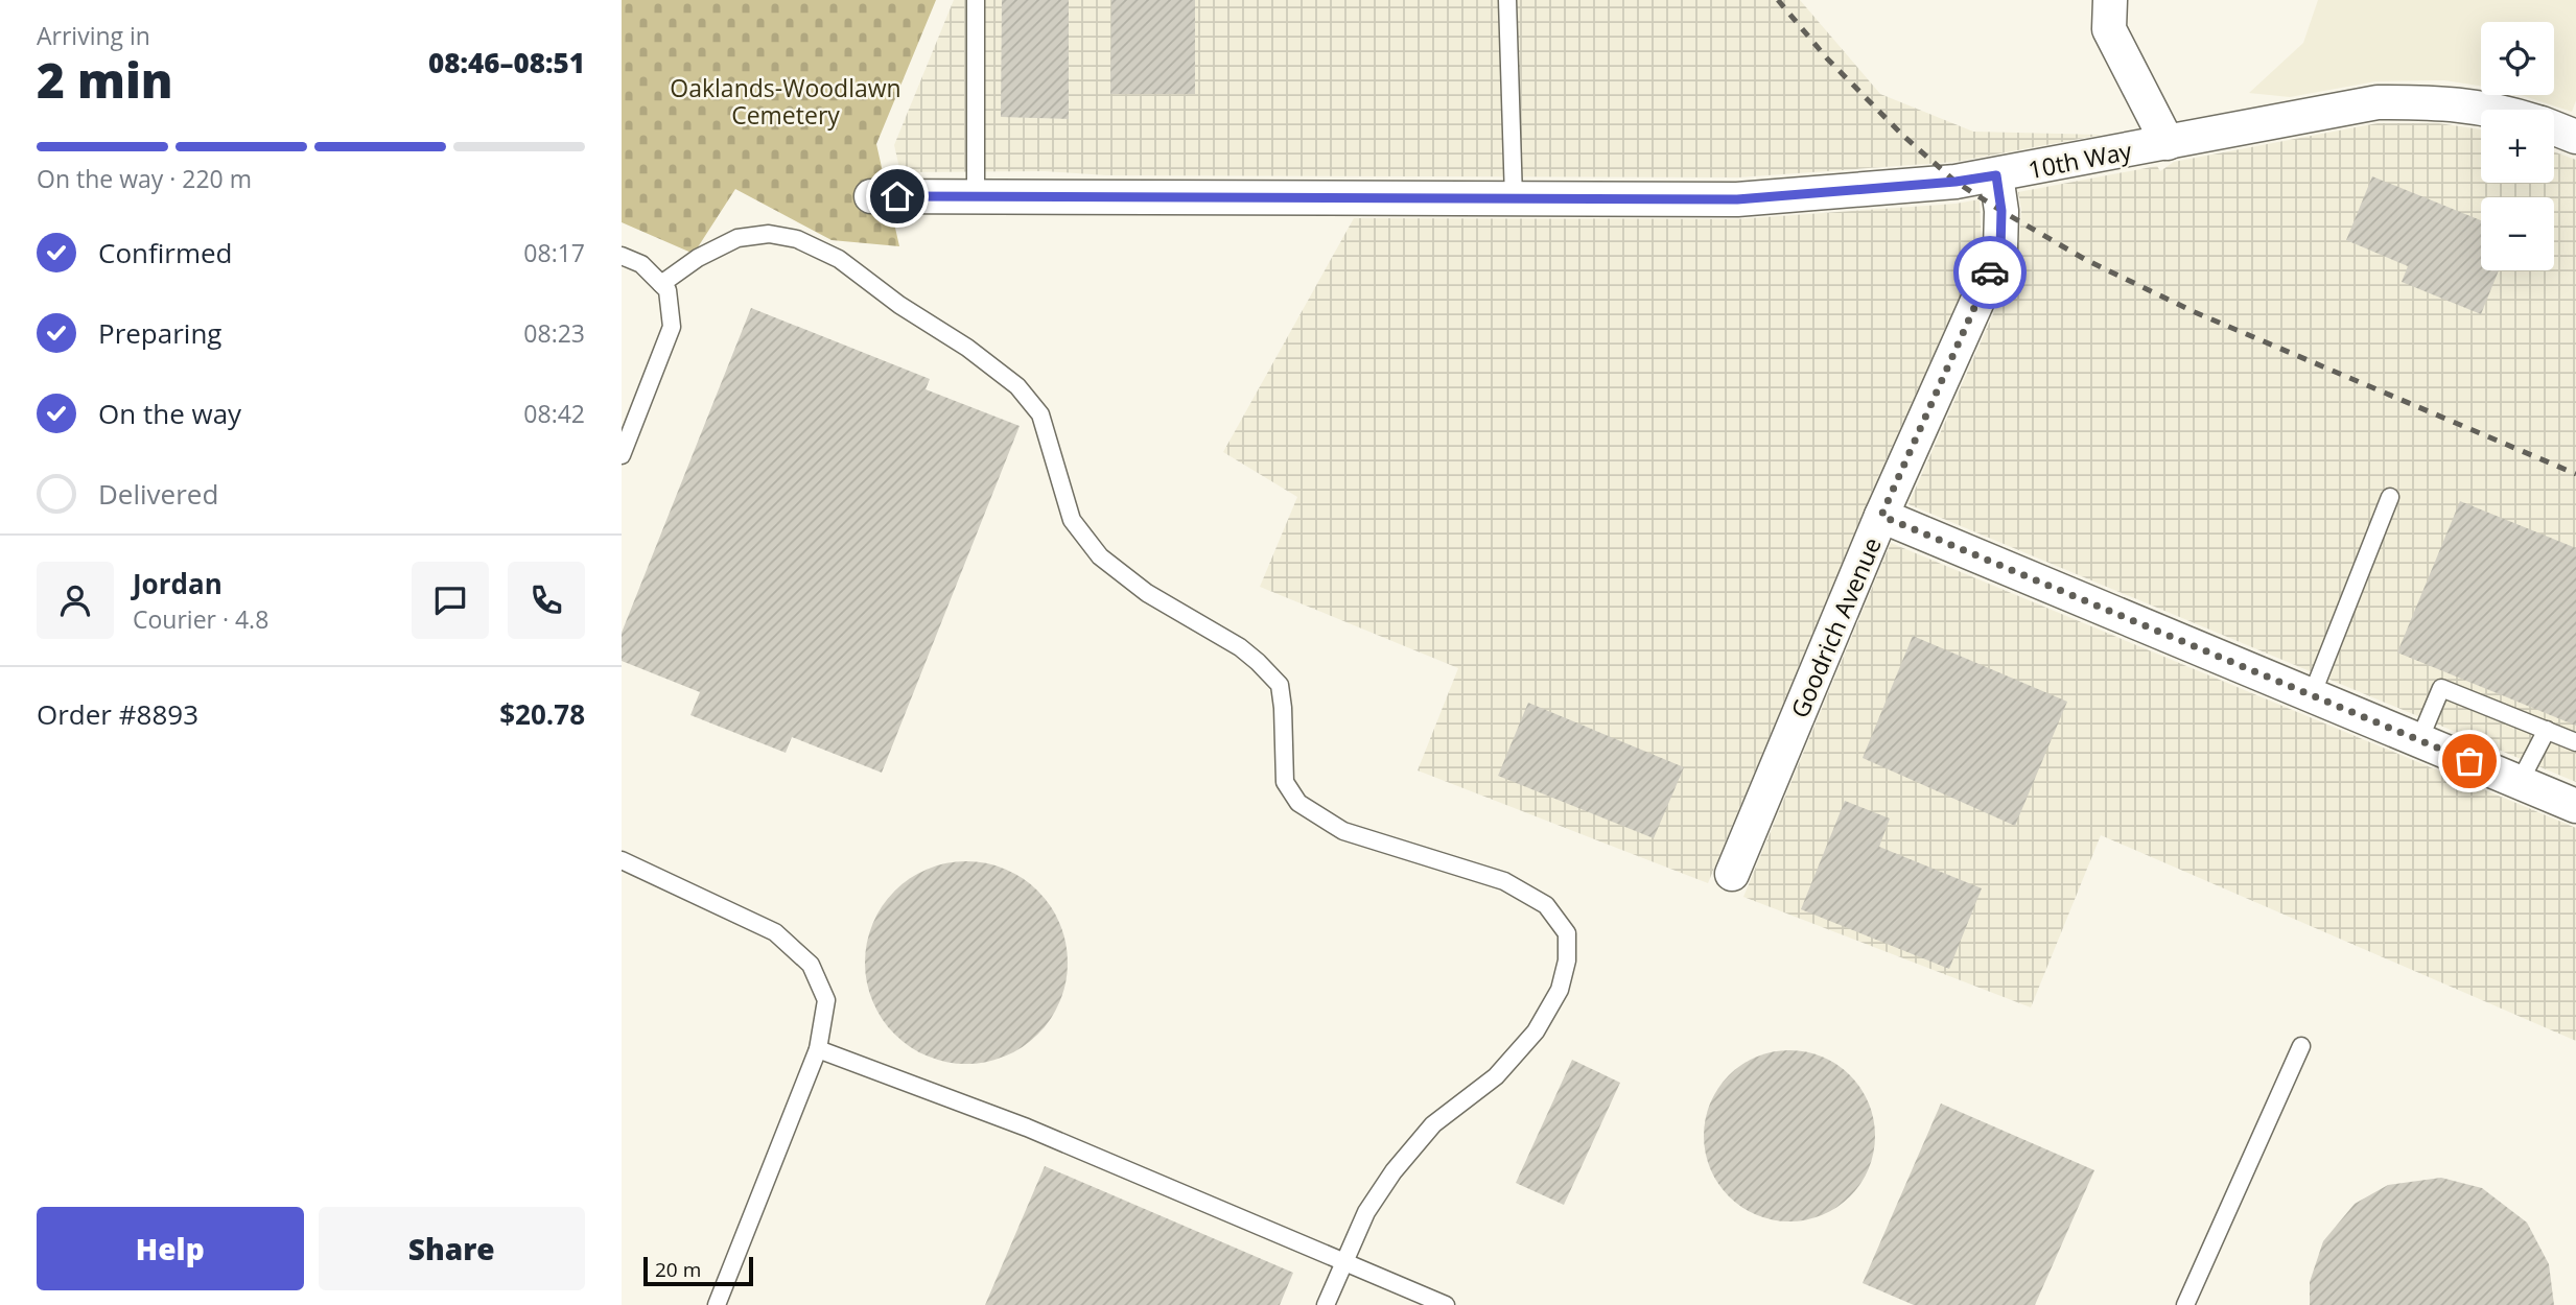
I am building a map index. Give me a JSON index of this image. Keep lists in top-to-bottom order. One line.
{"streets":{"street":["10th Way","Goodrich Avenue"]},"crossings":[["10th Way","Goodrich Avenue"]],"parks":["Oaklands-Woodlawn Cemetery"],"scale_bar":"20 m","page":{"heading":["2 min","Arriving in","08:46–08:51"],"panel":["Jordan","Courier · 4.8","Order #8893","$20.78"],"map_buttons":["+","−"],"bar":"On the way · 220 m","list":[["Confirmed","08:17"],["Preparing","08:23"],["On the way","08:42"],"Delivered"],"buttons":["Help","Share"],"scale":"20 m"}}
